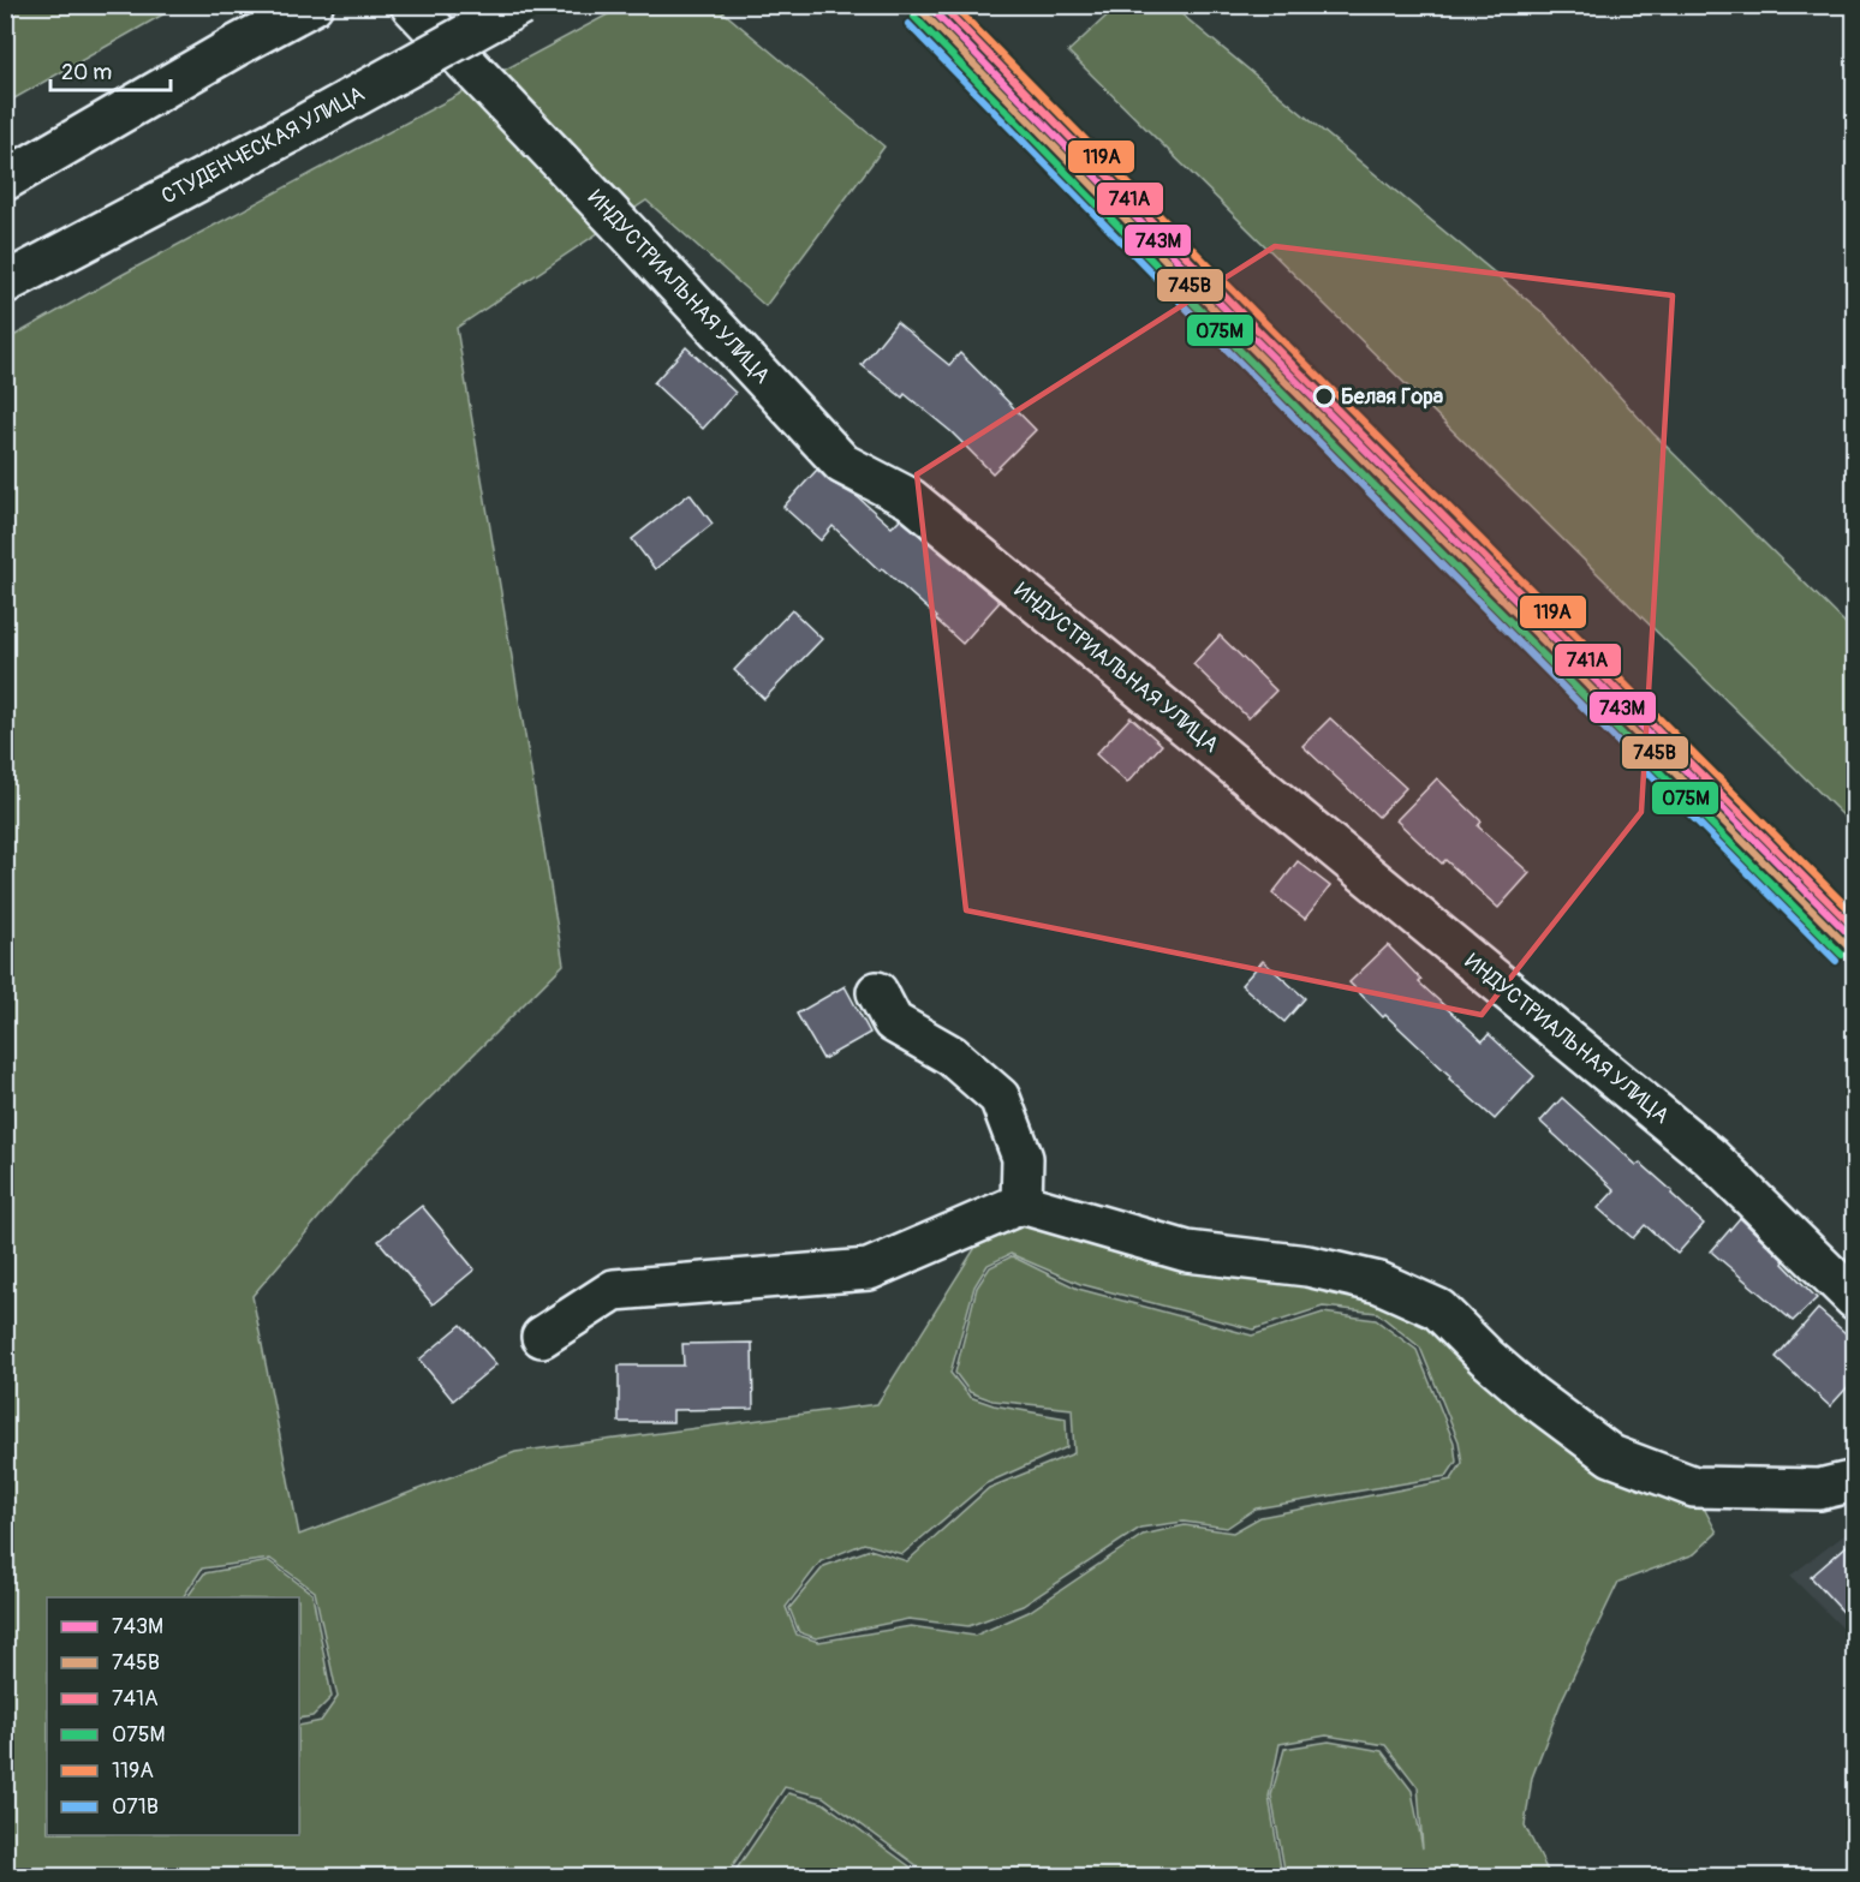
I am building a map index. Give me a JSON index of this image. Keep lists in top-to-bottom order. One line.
{"streets":{"street":["СТУДЕНЧЕСКАЯ УЛИЦА","ИНДУСТРИАЛЬНАЯ УЛИЦА"]},"places":["Белая Гора"],"lines":["transit line 743М","transit line 741А","transit line 119А","transit line 745В","transit line 075М","transit line 071В"],"legend":["743М","745В","741А","075М","119А","071В"],"scale_bar":"20 m"}
